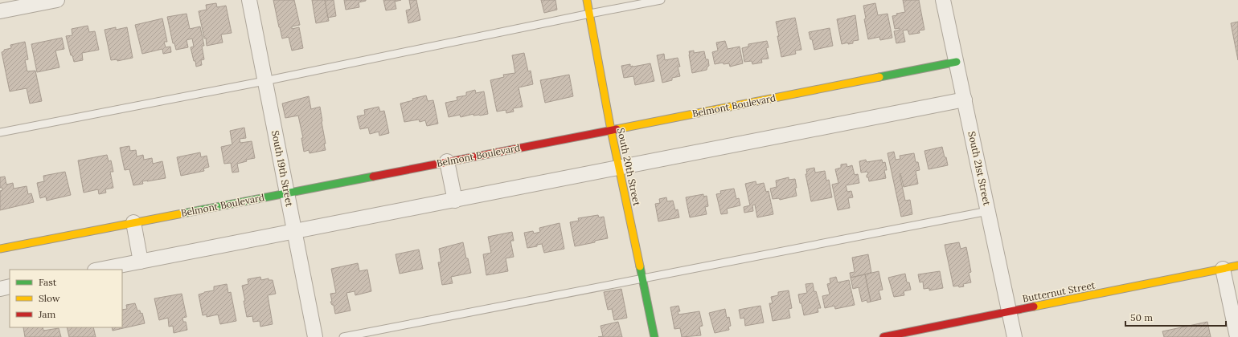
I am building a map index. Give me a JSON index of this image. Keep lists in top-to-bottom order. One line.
{"streets":{"street":["Belmont Boulevard","South 20th Street","South 19th Street","South 21st Street","Butternut Street"]},"crossings":[["Belmont Boulevard","South 20th Street"],["Belmont Boulevard","South 19th Street"],["Belmont Boulevard","South 21st Street"],["South 21st Street","Butternut Street"]],"legend":["Fast","Slow","Jam"],"scale_bar":"50 m"}
